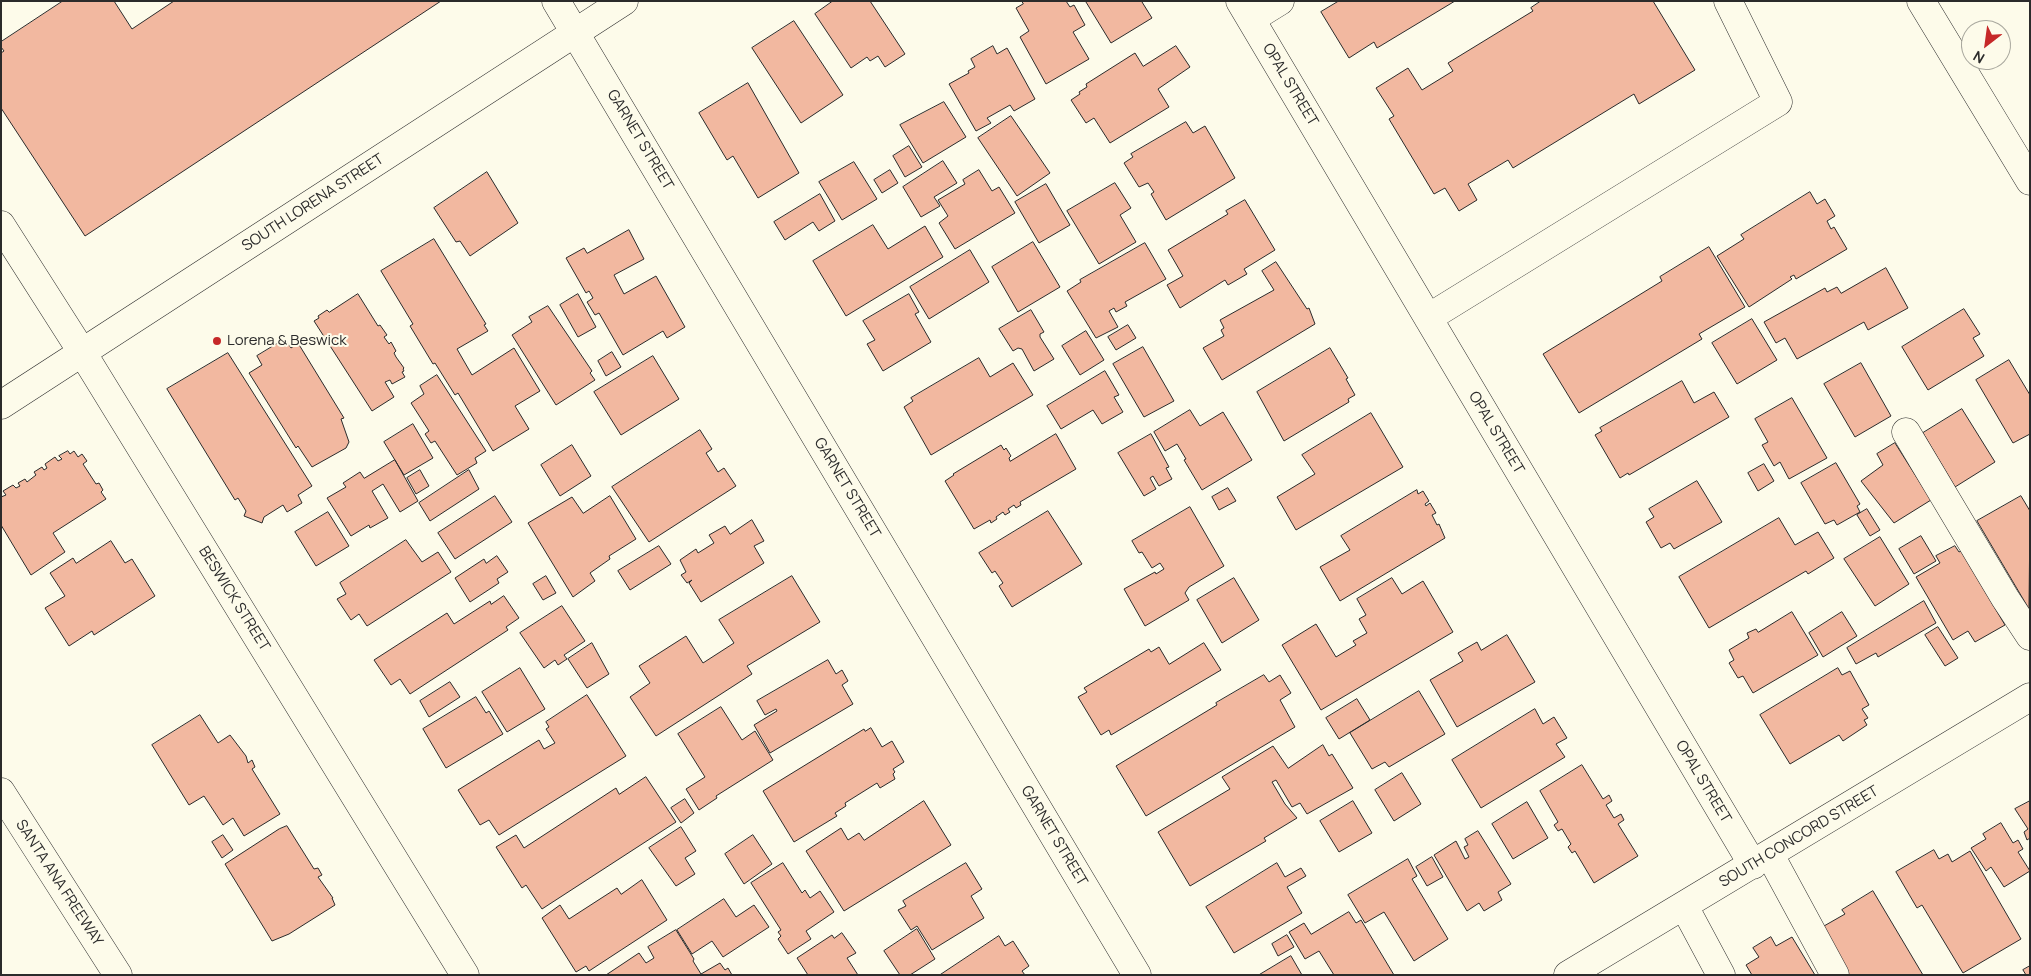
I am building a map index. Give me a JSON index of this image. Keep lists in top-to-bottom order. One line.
{"streets":{"main road":["OPAL STREET","GARNET STREET","SOUTH LORENA STREET","BESWICK STREET","SOUTH CONCORD STREET","SANTA ANA FREEWAY"]},"crossings":[["OPAL STREET","SOUTH CONCORD STREET"],["GARNET STREET","SOUTH LORENA STREET"],["SOUTH LORENA STREET","BESWICK STREET"]],"places":["Lorena & Beswick"],"north":"bottom left"}
